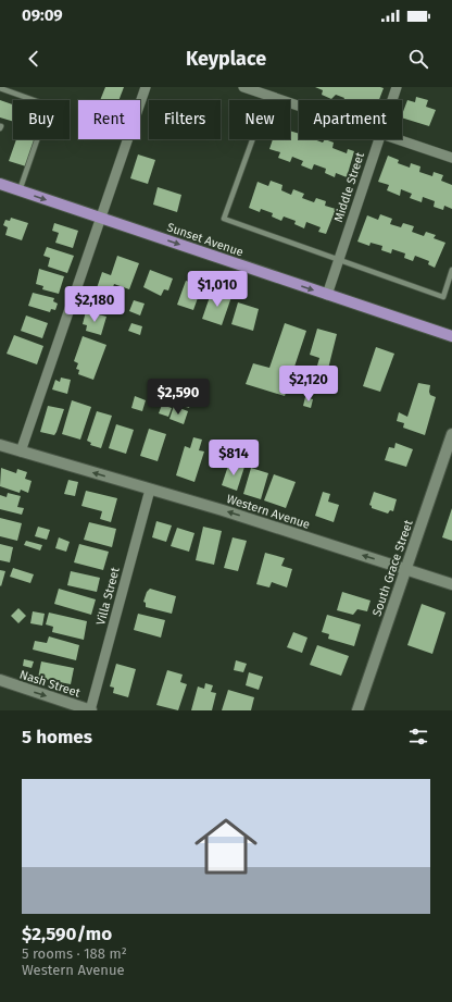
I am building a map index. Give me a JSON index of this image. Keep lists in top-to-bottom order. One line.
{"streets":{"main road":["Sunset Avenue"],"street":["Middle Street","Western Avenue","South Grace Street","Villa Street","Nash Street"]},"crossings":[["Middle Street","Sunset Avenue"],["Western Avenue","South Grace Street"],["Western Avenue","Villa Street"],["Villa Street","Nash Street"]],"one_way":["Sunset Avenue","Western Avenue","Nash Street"],"page":{"status":"09:09","header":"Keyplace","chip":["Buy","Rent","Filters","New","Apartment"],"price":["$1,010","$2,180","$2,120","$2,590","$814"],"heading":"5 homes","list":[{"name":"$2,590/mo","note":"5 rooms · 188 m² · Western Avenue"}]}}
